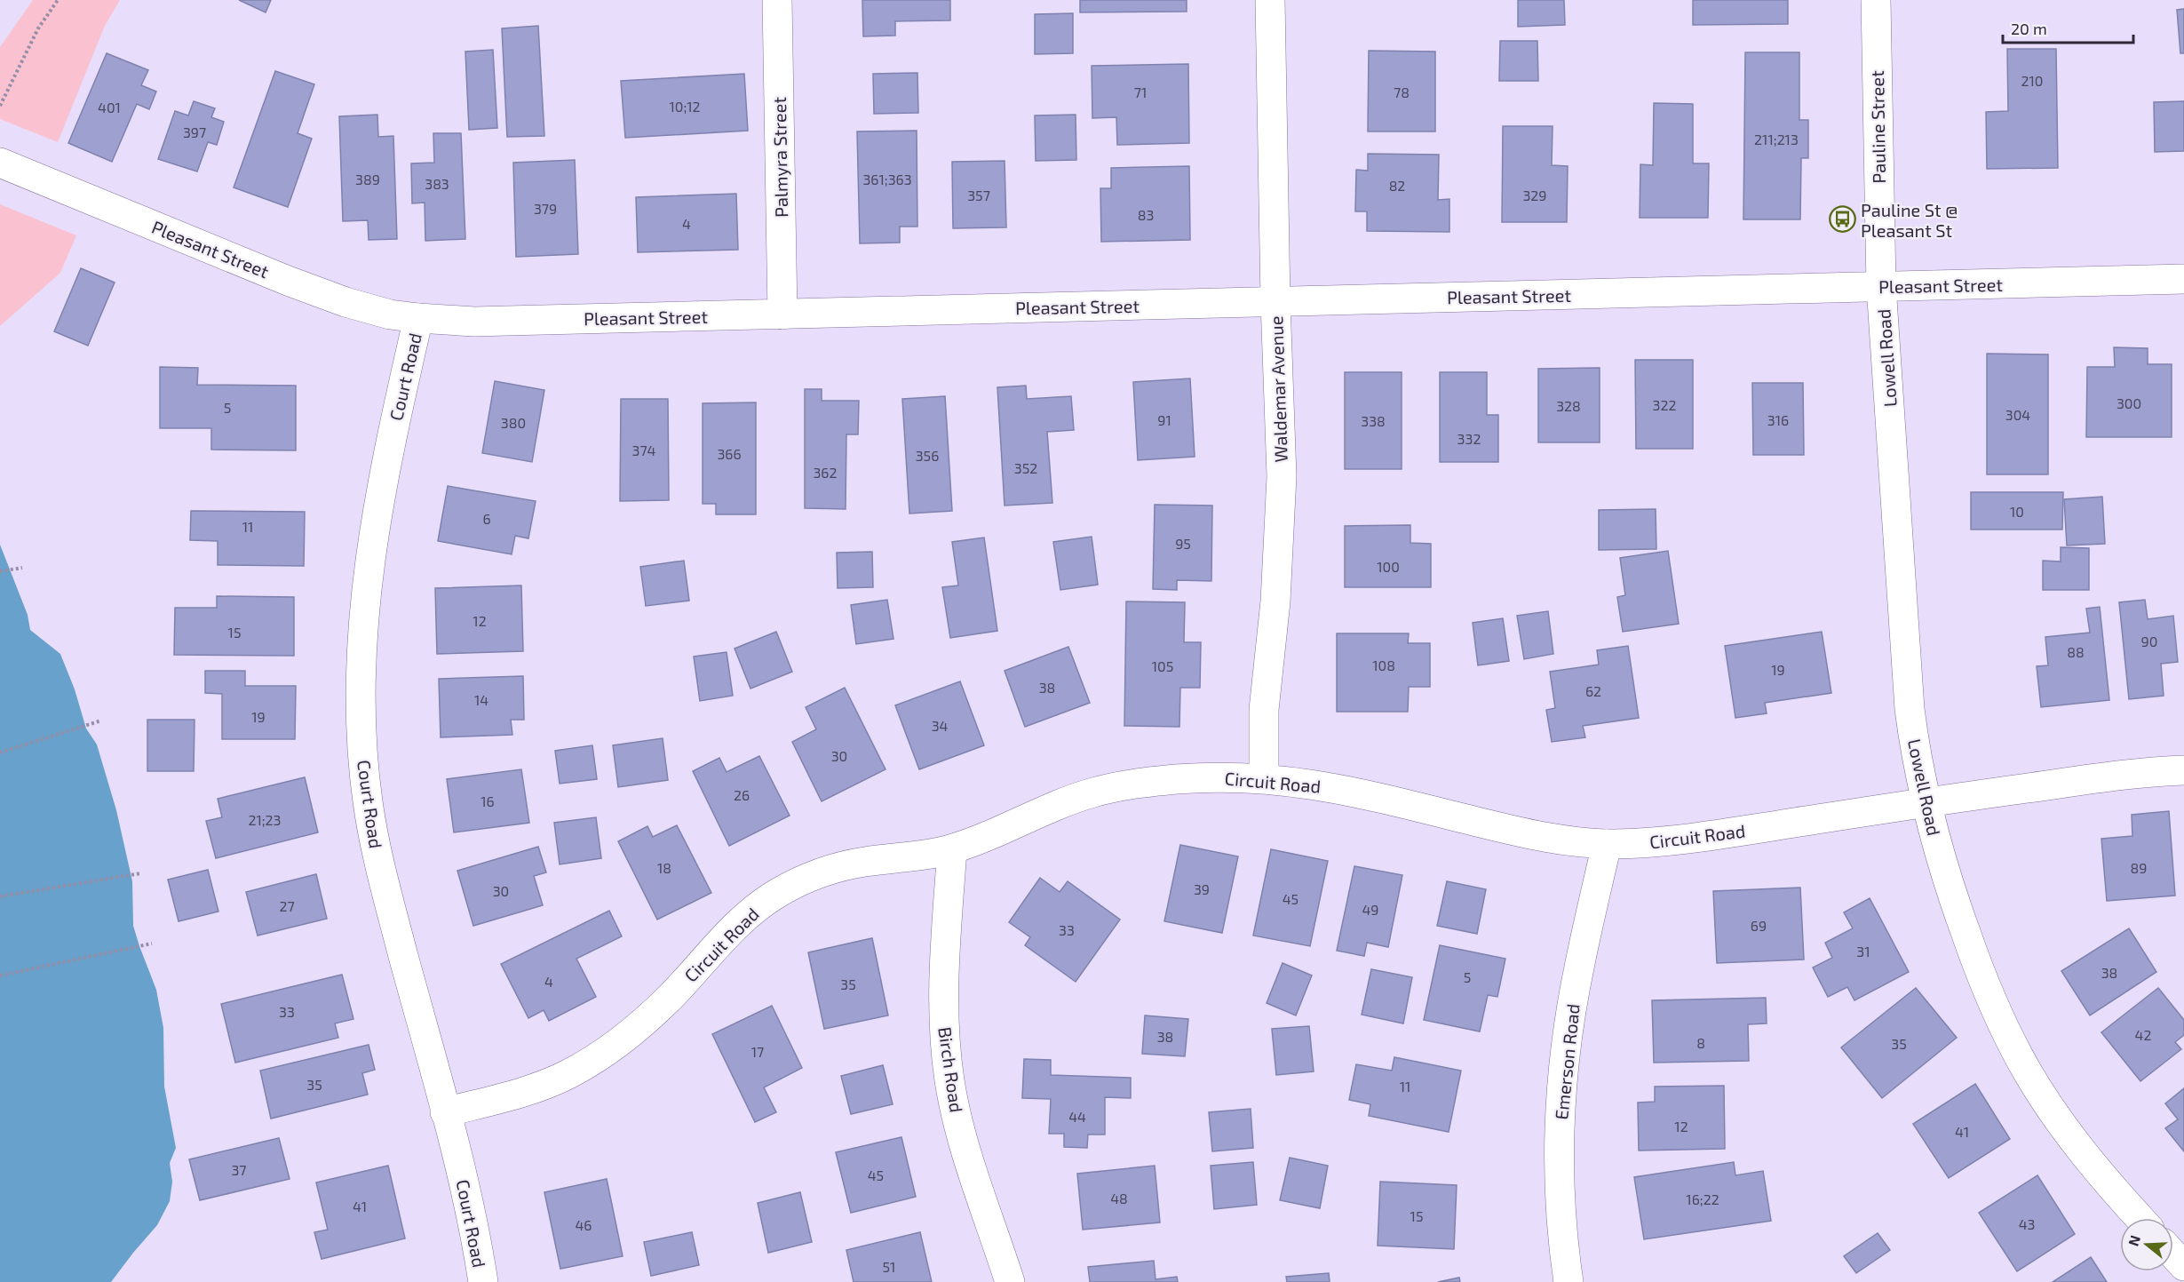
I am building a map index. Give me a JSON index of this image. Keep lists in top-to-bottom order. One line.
{"streets":{"street":["Pauline Street","Palmyra Street","Pleasant Street","Lowell Road","Court Road","Waldemar Avenue","Circuit Road","Emerson Road","Birch Road"]},"crossings":[["Pauline Street","Pleasant Street"],["Pauline Street","Lowell Road"],["Palmyra Street","Pleasant Street"],["Pleasant Street","Lowell Road"],["Pleasant Street","Court Road"],["Pleasant Street","Waldemar Avenue"],["Lowell Road","Circuit Road"],["Court Road","Circuit Road"],["Waldemar Avenue","Circuit Road"],["Circuit Road","Emerson Road"],["Circuit Road","Birch Road"]],"places":{"bus stop":["Pauline St @ Pleasant St"]},"house_numbers":["210","71","78","10;12","401","397","211;213","389","361;363","383","82","357","329","379","83","4","300","322","328","5","304","91","316","338","380","332","374","366","356","352","362","10","6","11","95","100","12","15","90","88","108","105","19","38","62","14","19","34","30","26","16","21;23","18","89","39","30","45","27","49","69","33","31","38","5","4","35","33","42","38","8","35","17","35","11","44","12","41","37","45","48","16;22","41","15","43","46","51"],"scale_bar":"20 m","north":"left"}
